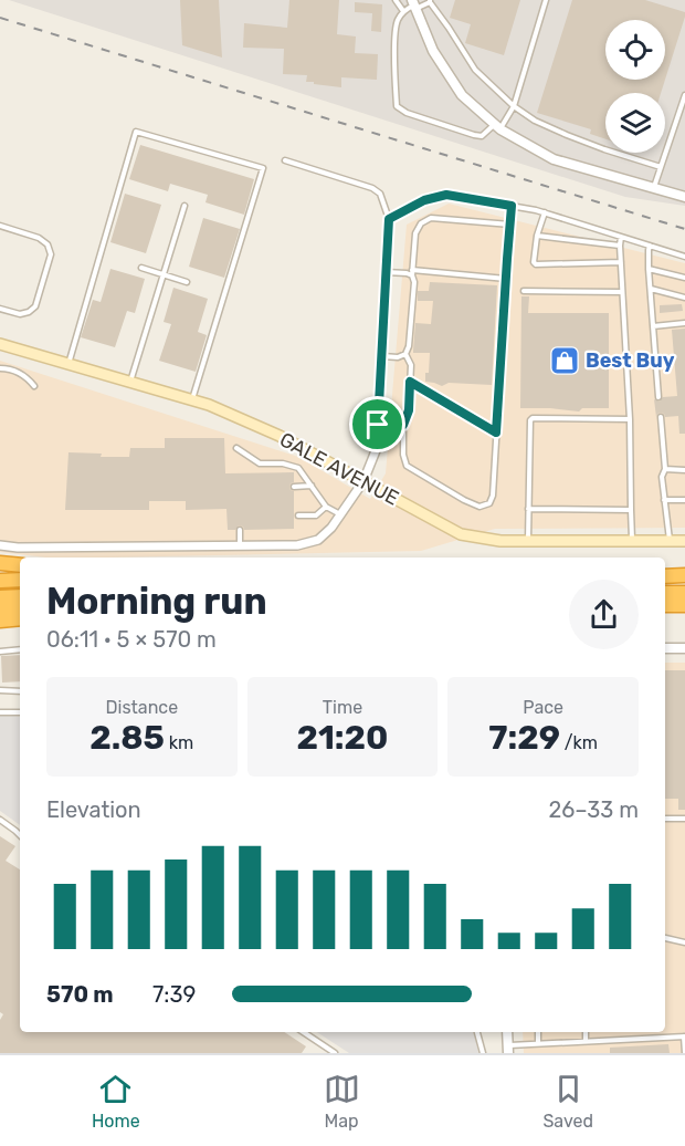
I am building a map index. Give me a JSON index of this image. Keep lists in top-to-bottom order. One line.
{"streets":{"main road":["GALE AVENUE"]},"places":{"shop":["Best Buy"]},"page":{"heading":["Morning run","06:11 · 5 × 570 m"],"stats":[["Distance","2.85 km"],["Time","21:20"],["Pace","7:29 /km"]],"chart":["Elevation","26–33 m"],"list":[{"name":"570 m","note":"7:39"}],"tabs":["Home","Map","Saved"]}}
